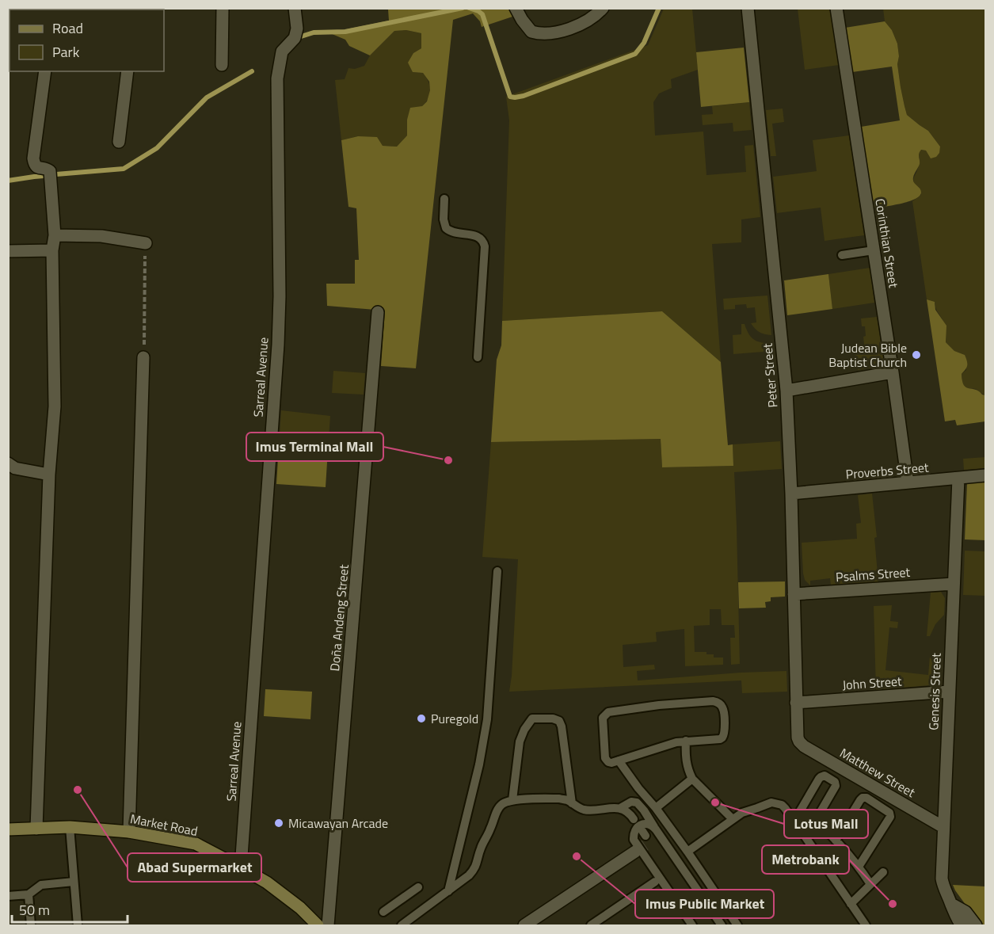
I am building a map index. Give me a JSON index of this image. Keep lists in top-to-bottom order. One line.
{"streets":{"street":["Corinthian Street","Peter Street","Sarreal Avenue","Proverbs Street","Psalms Street","Doña Andeng Street","John Street","Genesis Street","Matthew Street","Market Road"]},"crossings":[["Corinthian Street","Proverbs Street"],["Peter Street","Proverbs Street"],["Peter Street","Psalms Street"],["Peter Street","John Street"],["Peter Street","Matthew Street"],["Sarreal Avenue","Market Road"],["Proverbs Street","Genesis Street"],["Psalms Street","Genesis Street"],["John Street","Genesis Street"],["Genesis Street","Matthew Street"]],"places":["Judean Bible Baptist Church","Imus Terminal Mall","Puregold","Abad Supermarket","Lotus Mall","Micawayan Arcade","Imus Public Market","Metrobank"],"legend":["Road","Park"],"scale_bar":"50 m"}
